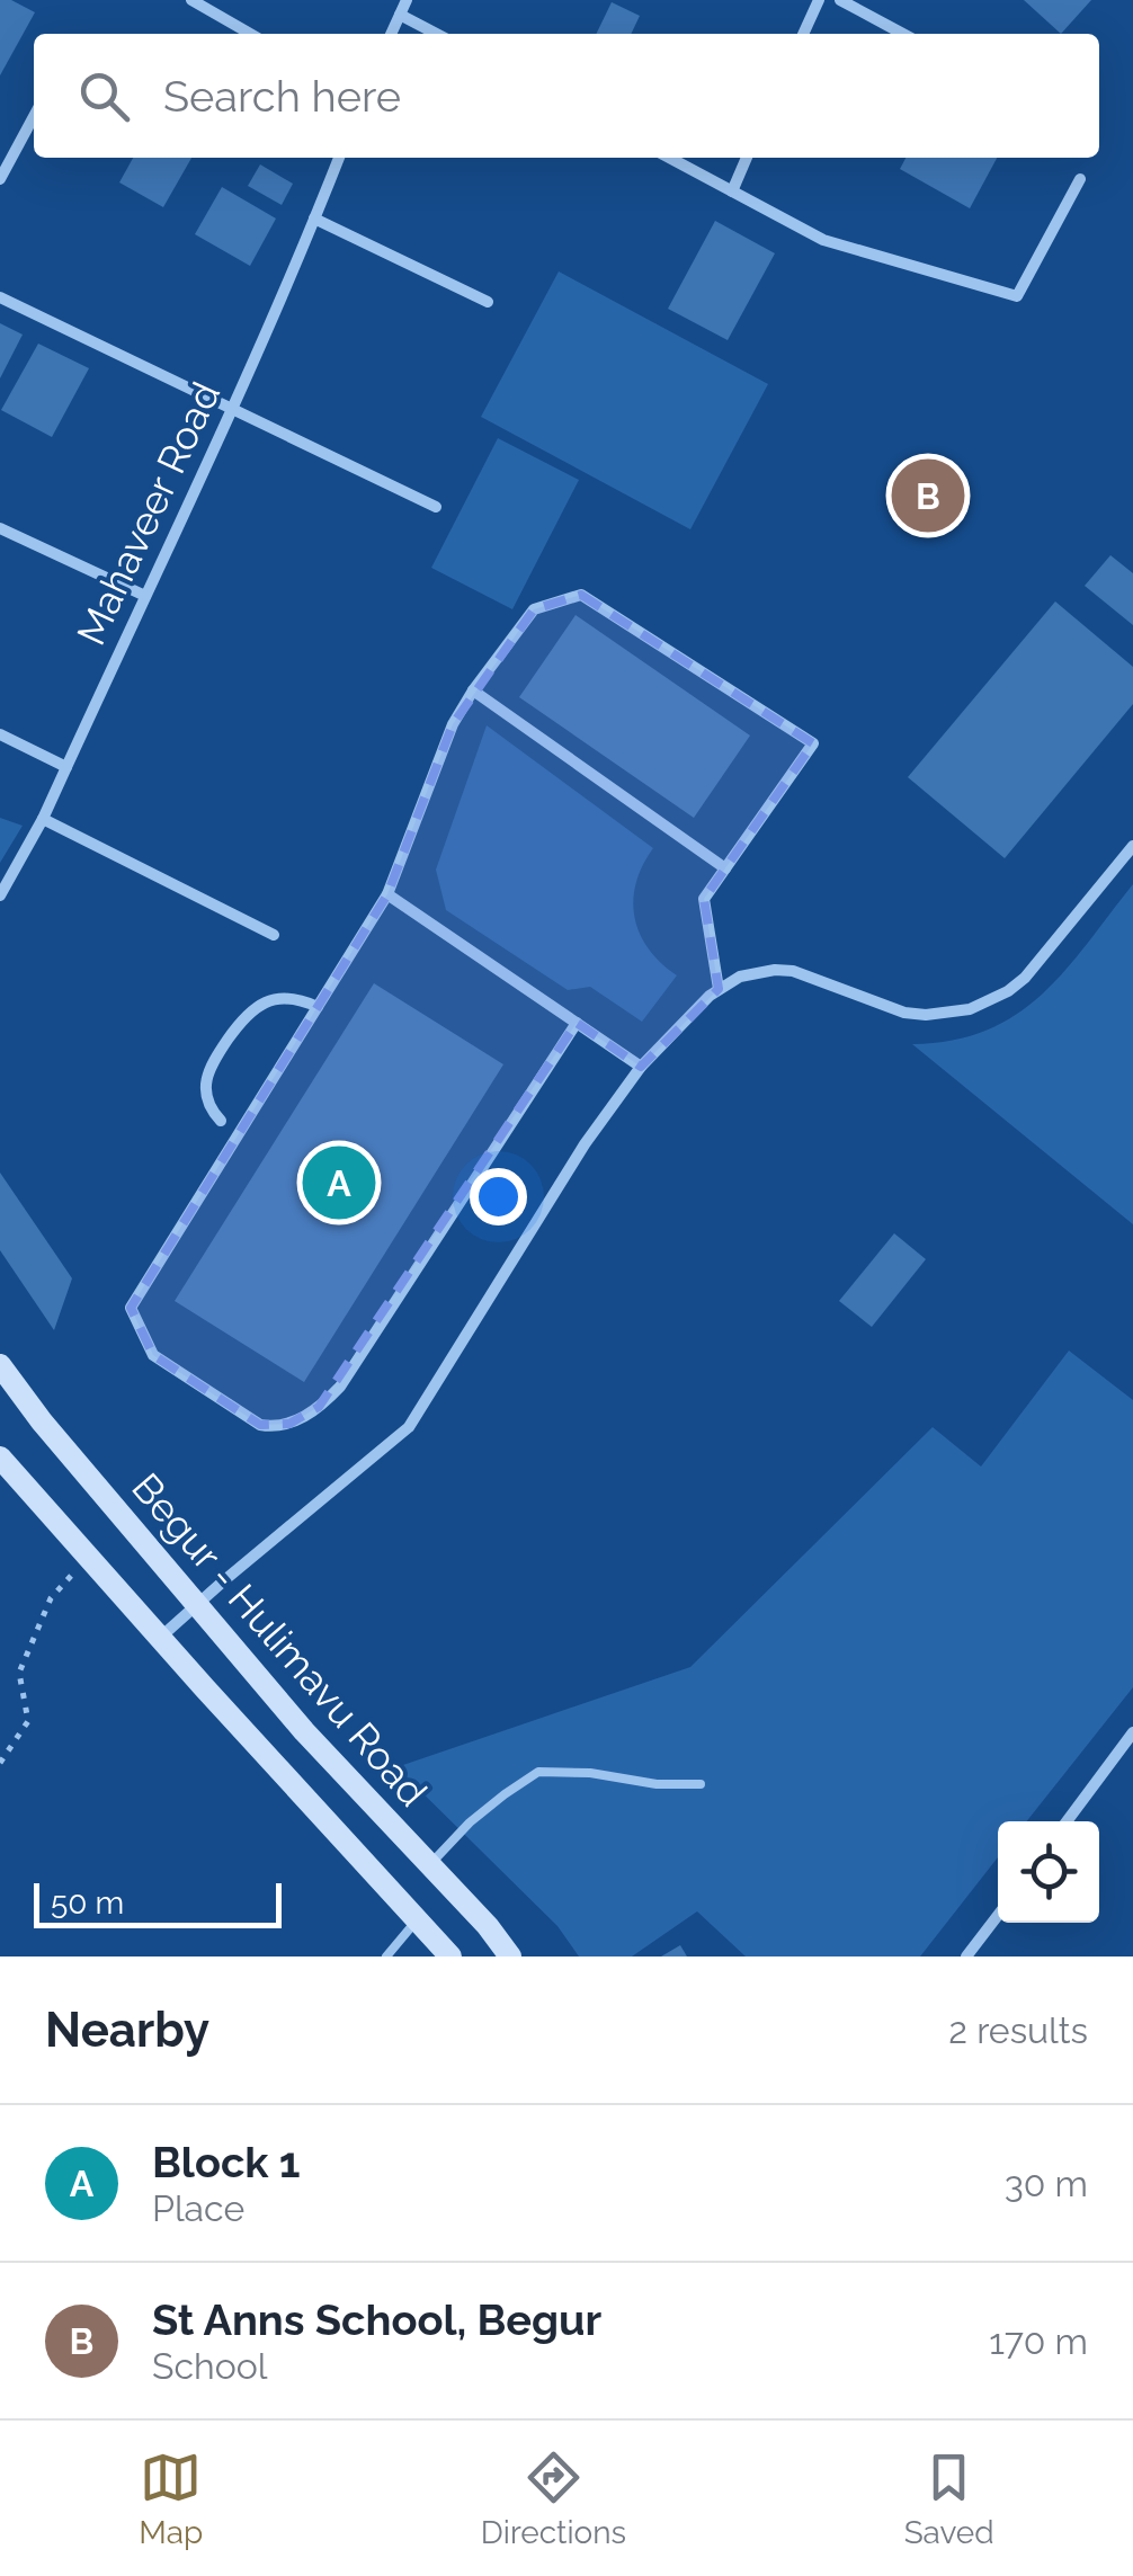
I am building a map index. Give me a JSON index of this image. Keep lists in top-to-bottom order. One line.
{"streets":{"main road":["Begur - Hulimavu Road"],"street":["Mahaveer Road"]},"scale_bar":"50 m","page":{"search":"Search here","pins":["B","A"],"scale":"50 m","heading":["Nearby","2 results"],"list":[{"mark":"A","name":"Block 1","note":"Place","value":"30 m"},{"mark":"B","name":"St Anns School, Begur","note":"School","value":"170 m"}],"nav":["Map","Directions","Saved"]}}
